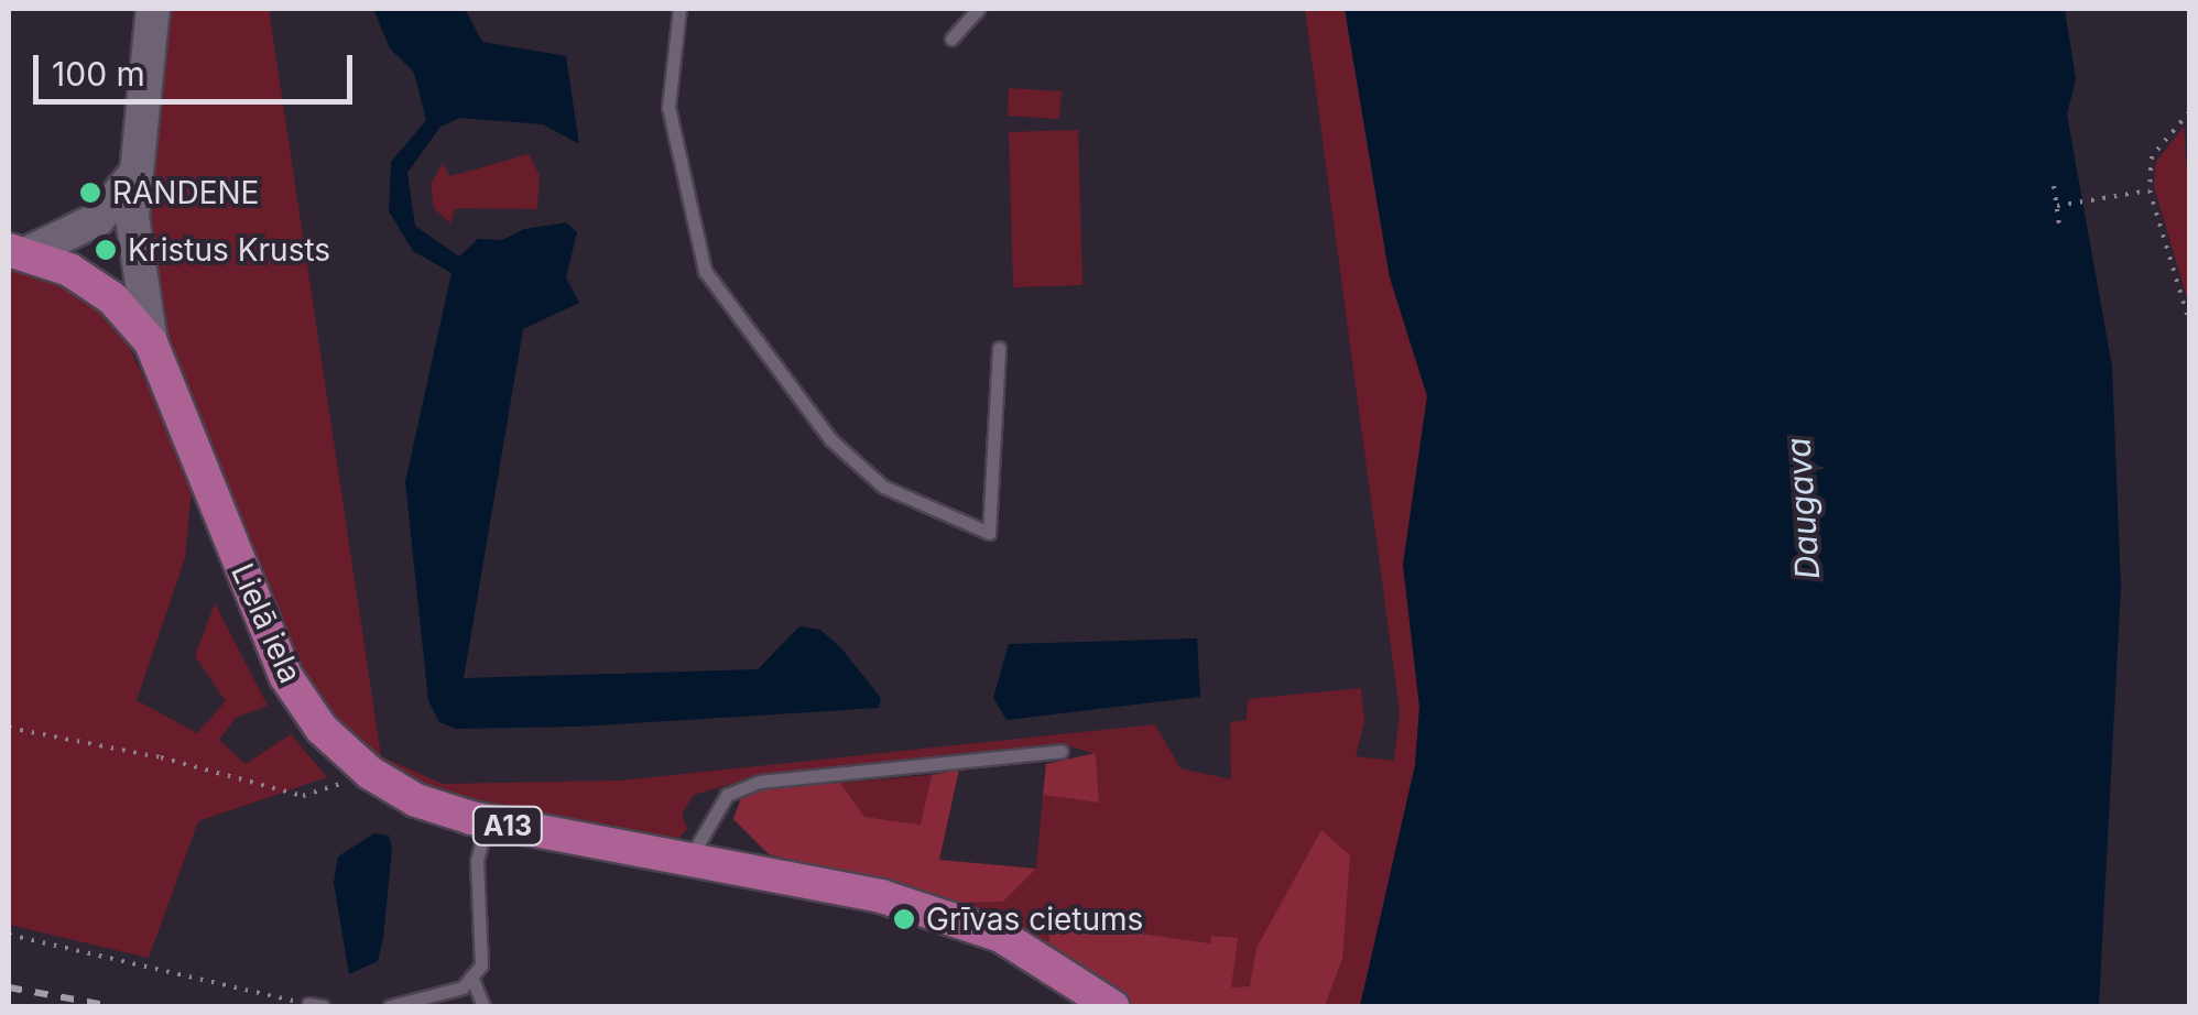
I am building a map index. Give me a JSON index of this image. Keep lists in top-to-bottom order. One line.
{"streets":{"main road":["Lielā iela","A13"]},"crossings":[["Lielā iela","A13"]],"water":["Daugava"],"places":["RANDENE","Kristus Krusts","Grīvas cietums"],"scale_bar":"100 m"}
